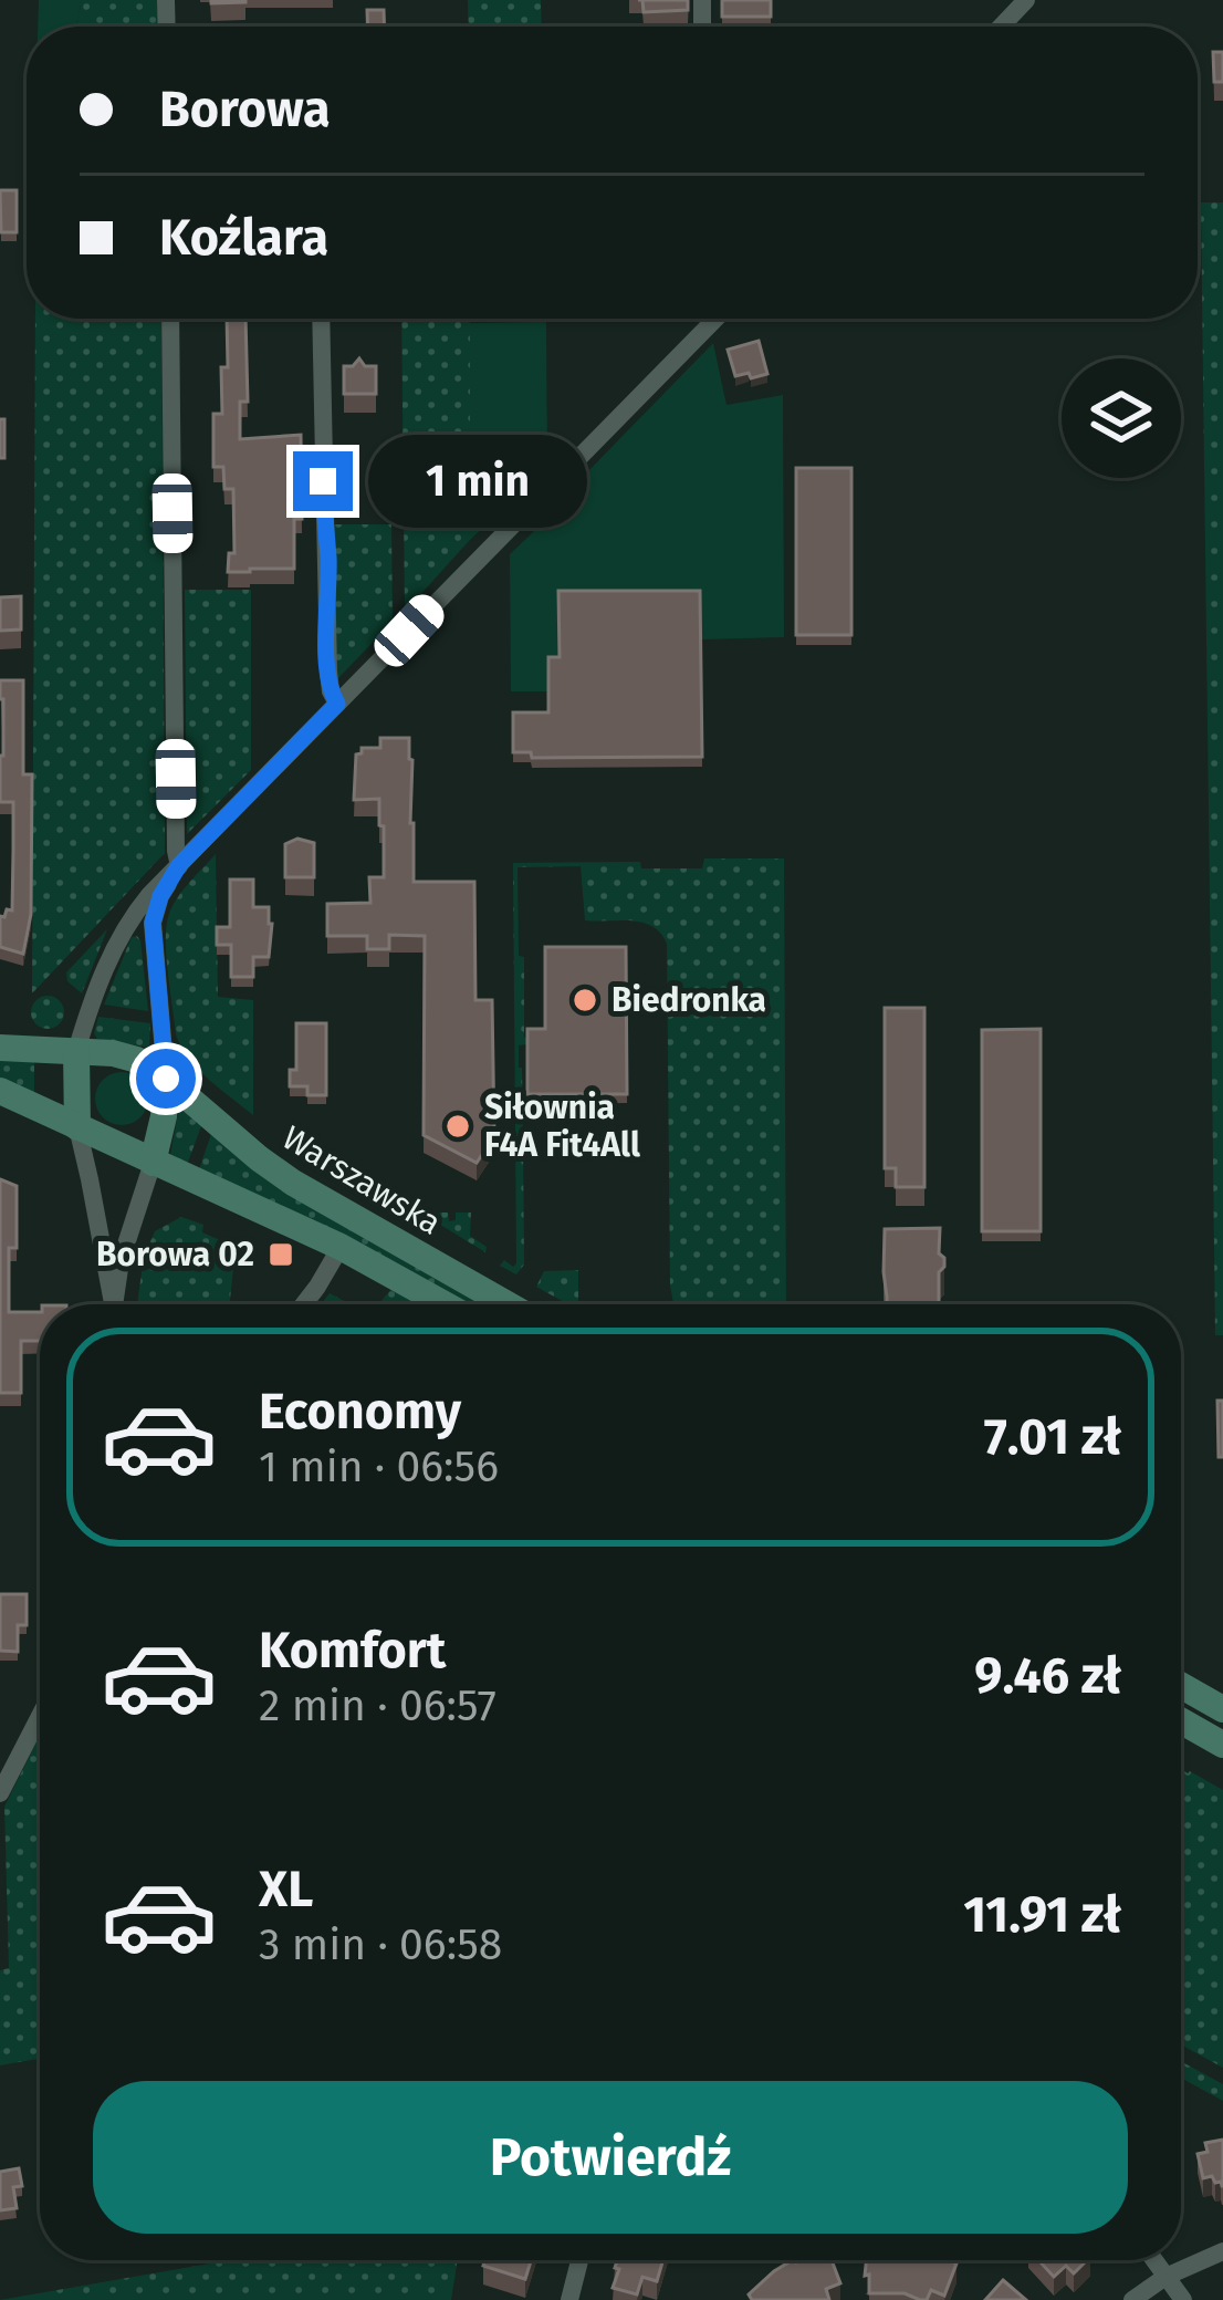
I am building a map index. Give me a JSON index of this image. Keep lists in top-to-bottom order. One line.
{"streets":{"main road":["Warszawska"]},"places":{"other":["Biedronka","Siłownia F4A Fit4All"],"transit":["Borowa 02"]},"page":{"banner":["Borowa","Koźlara"],"bubble":"1 min","list":[{"name":"Economy","note":"1 min · 06:56","value":"7.01 zł"},{"name":"Komfort","note":"2 min · 06:57","value":"9.46 zł"},{"name":"XL","note":"3 min · 06:58","value":"11.91 zł"}],"buttons":"Potwierdź"}}
